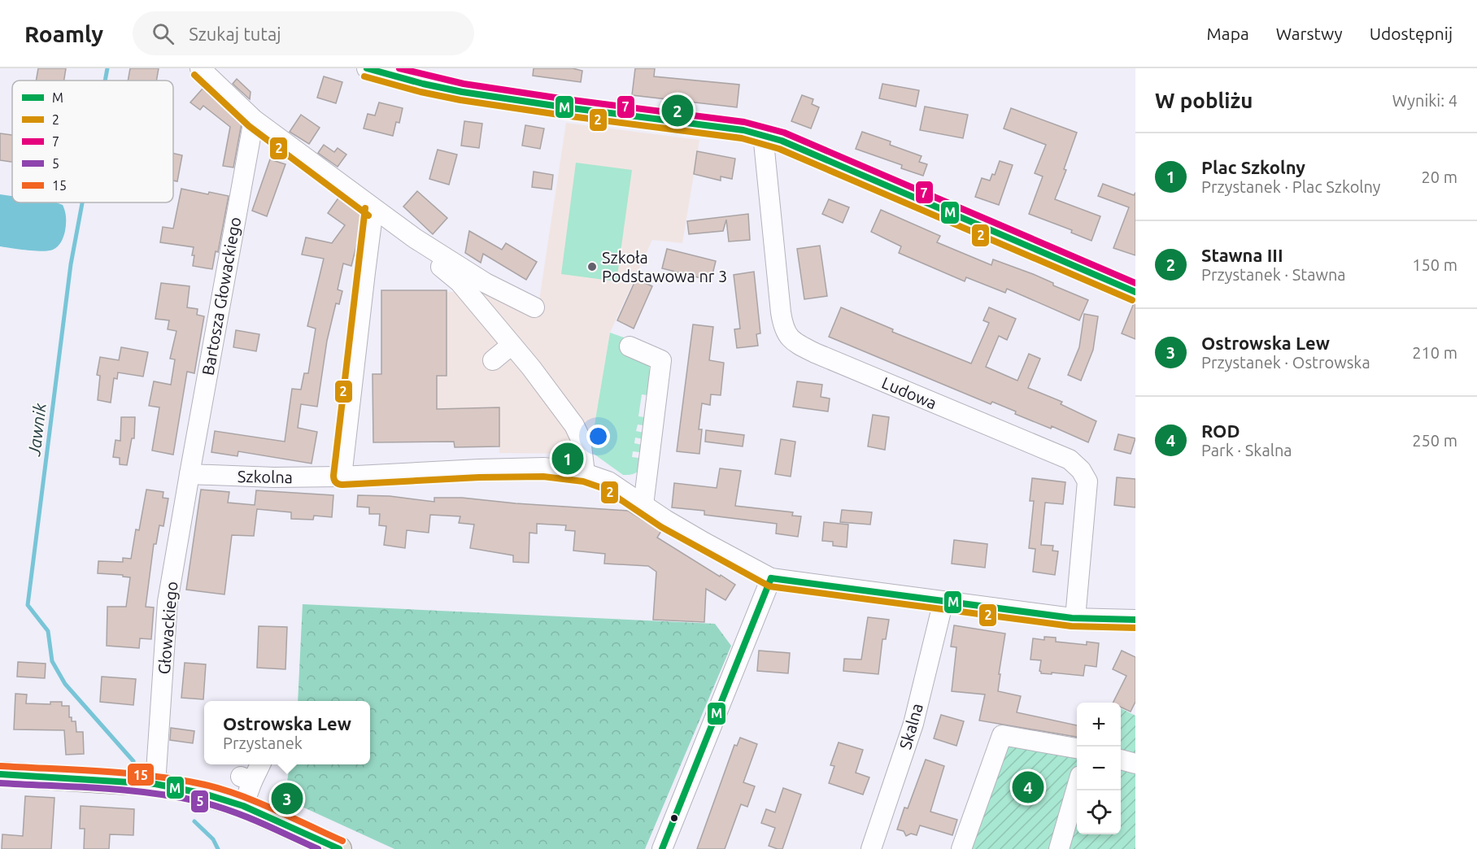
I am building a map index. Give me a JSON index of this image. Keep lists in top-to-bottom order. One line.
{"streets":{"street":["Bartosza Głowackiego","Ludowa","Szkolna","Głowackiego","Skalna"]},"crossings":[["Bartosza Głowackiego","Szkolna"],["Bartosza Głowackiego","Głowackiego"],["Szkolna","Głowackiego"]],"water":["Jawnik"],"places":["Szkoła Podstawowa nr 3"],"lines":["transit line M","transit line 7","transit line 2","transit line 15","transit line 5"],"legend":["M","2","7","5","15"],"page":{"header":"Roamly","search":"Szukaj tutaj","nav":["Mapa","Warstwy","Udostępnij"],"heading":["W pobliżu","Wyniki: 4"],"pins":["2","1","4","3"],"list":[{"mark":"1","name":"Plac Szkolny","note":"Przystanek · Plac Szkolny","value":"20 m"},{"mark":"2","name":"Stawna III","note":"Przystanek · Stawna","value":"150 m"},{"mark":"3","name":"Ostrowska Lew","note":"Przystanek · Ostrowska","value":"210 m"},{"mark":"4","name":"ROD","note":"Park · Skalna","value":"250 m"}],"popup":["Ostrowska Lew","Przystanek"],"map_buttons":["+","−"]}}
